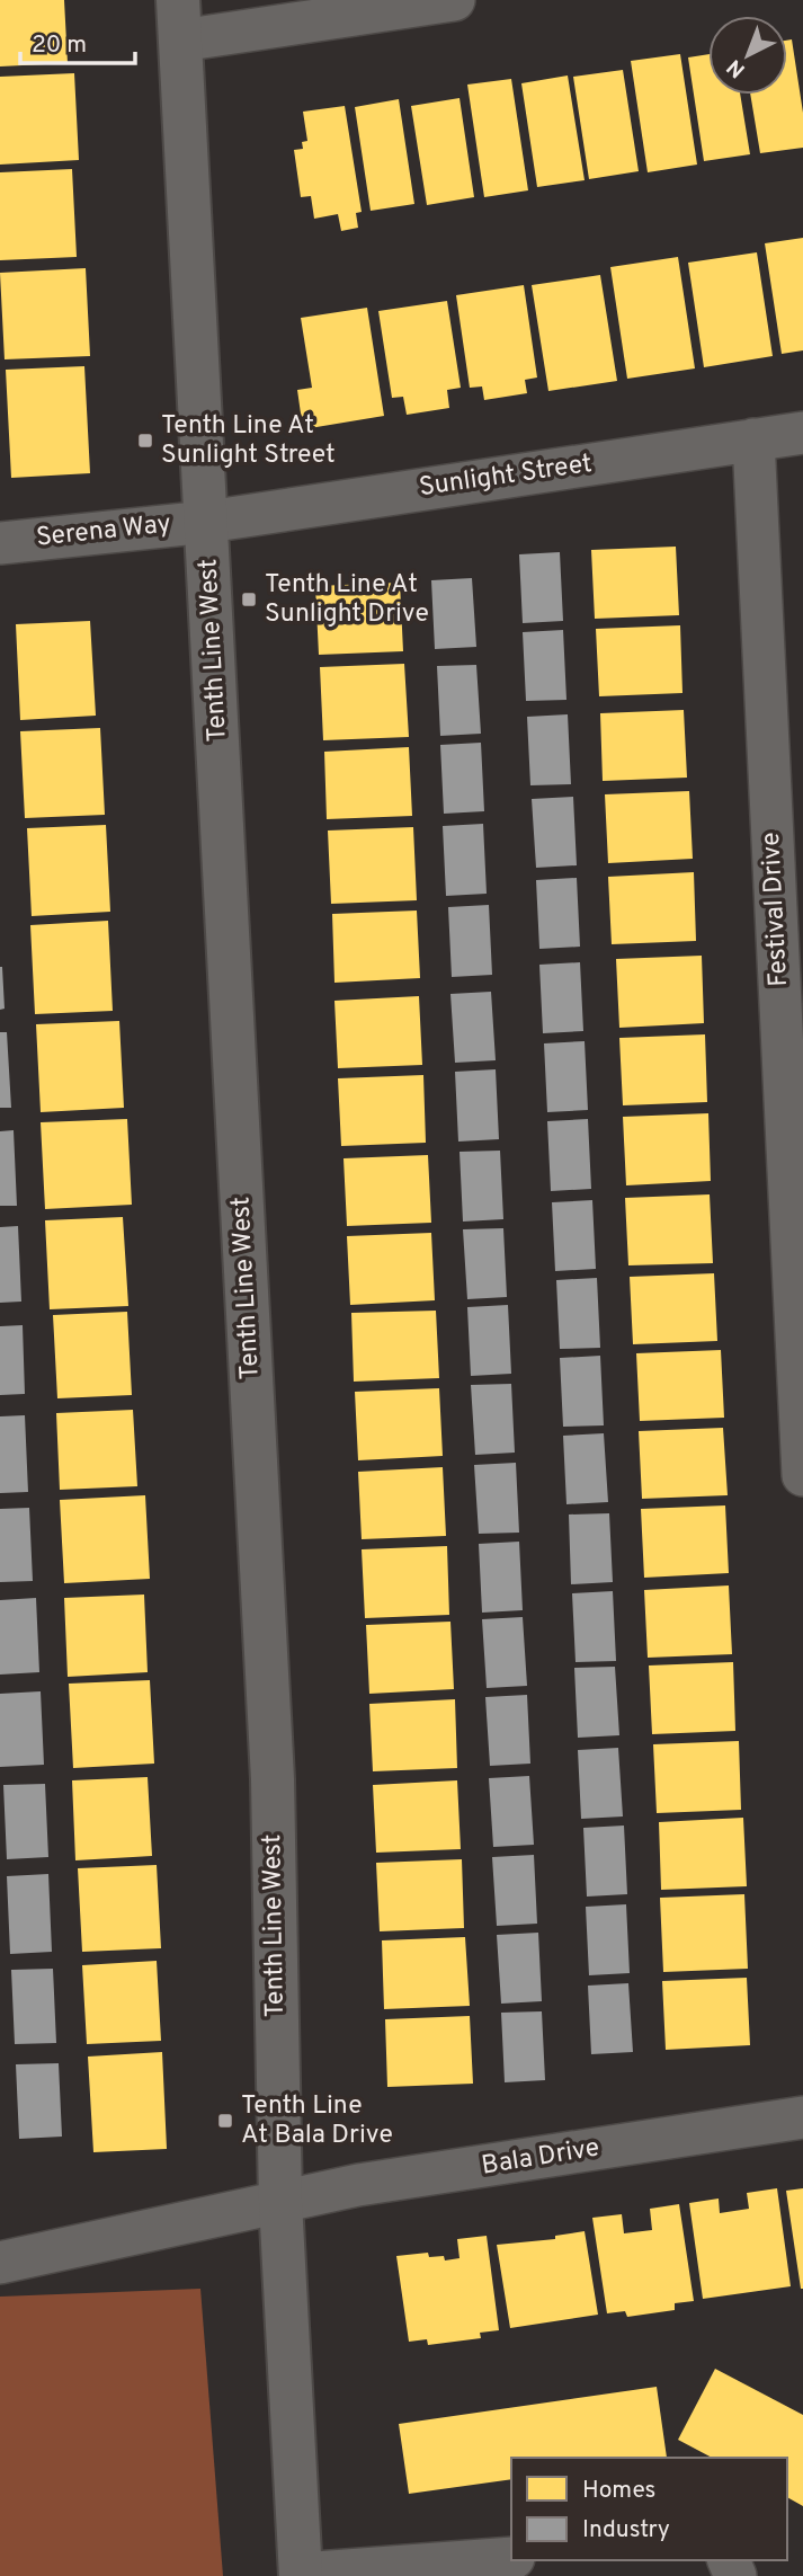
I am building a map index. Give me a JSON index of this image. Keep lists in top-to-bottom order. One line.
{"streets":{"street":["Sunlight Street","Serena Way","Tenth Line West","Festival Drive","Bala Drive"]},"crossings":[["Sunlight Street","Serena Way"],["Sunlight Street","Tenth Line West"],["Sunlight Street","Festival Drive"],["Serena Way","Tenth Line West"],["Tenth Line West","Bala Drive"]],"places":{"transit":["Tenth Line At Sunlight Street","Tenth Line At Sunlight Drive","Tenth Line At Bala Drive"]},"legend":["Homes","Industry"],"scale_bar":"20 m","north":"bottom left"}
